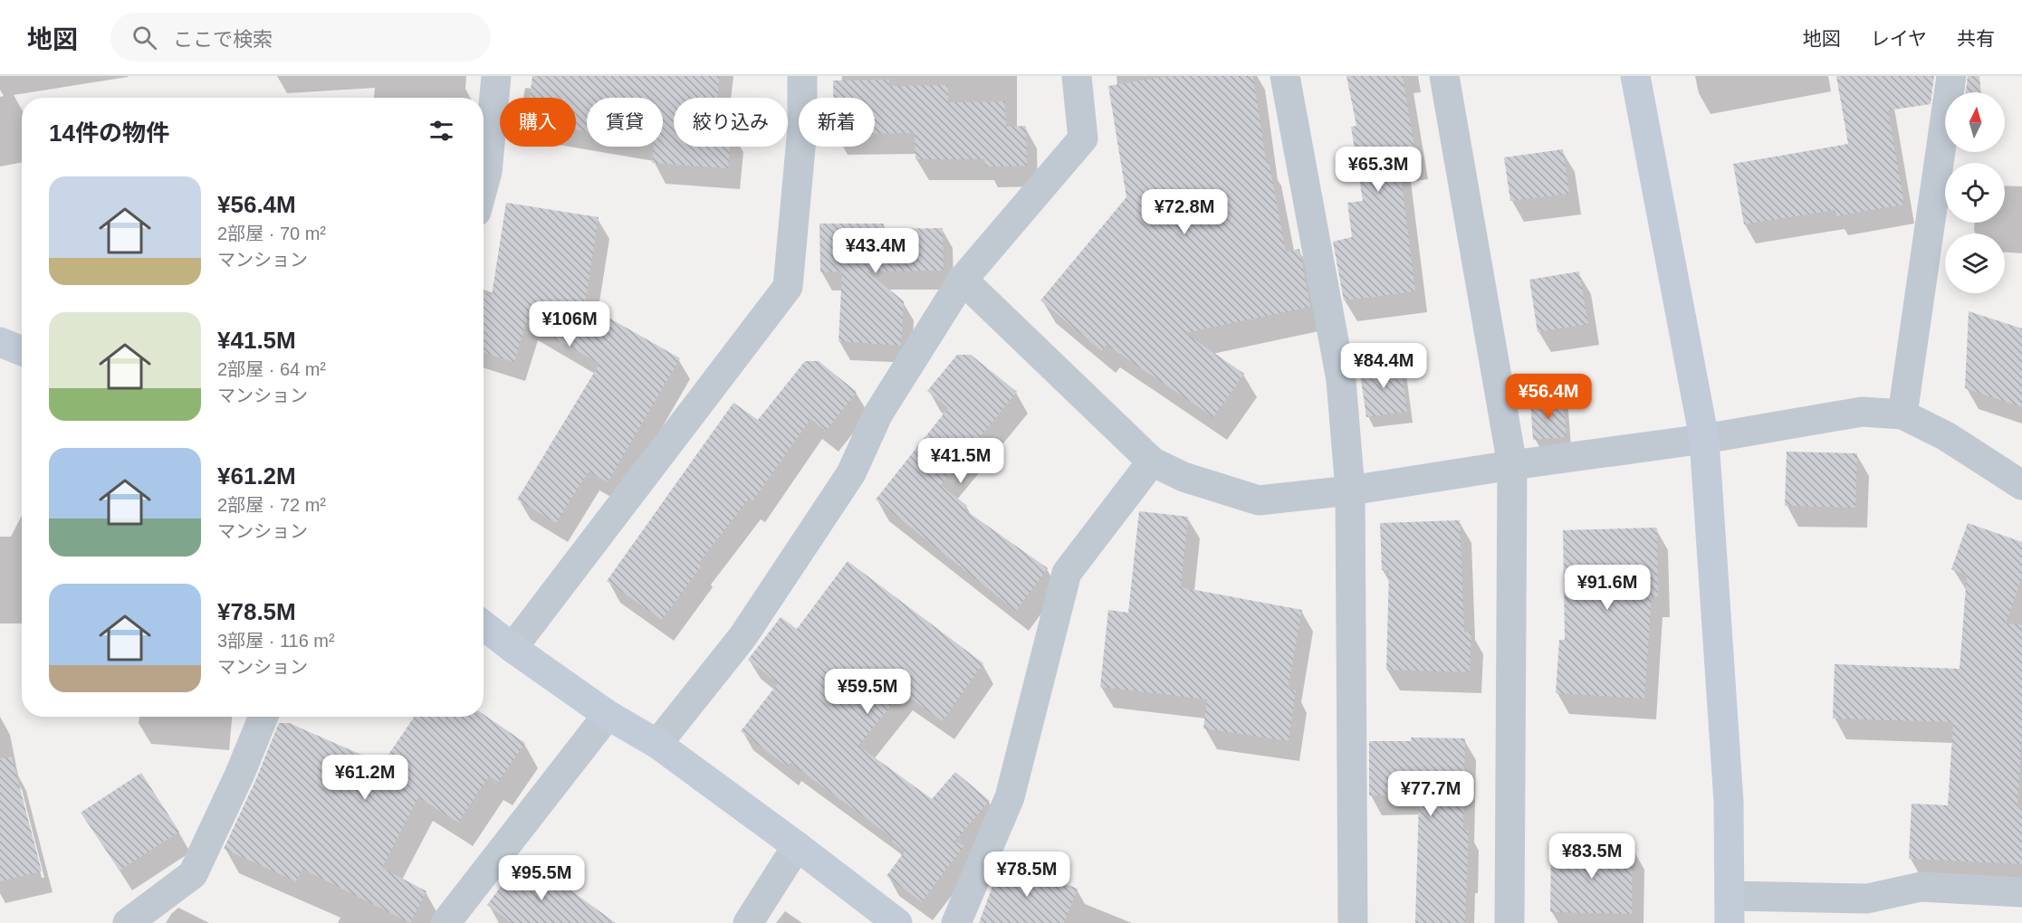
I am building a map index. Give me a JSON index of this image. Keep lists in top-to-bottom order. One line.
{"north":"top","page":{"header":"地図","search":"ここで検索","nav":["地図","レイヤ","共有"],"chip":["購入","賃貸","絞り込み","新着"],"heading":"14件の物件","price":["¥65.3M","¥72.8M","¥43.4M","¥106M","¥84.4M","¥56.4M","¥41.5M","¥91.6M","¥59.5M","¥61.2M","¥77.7M","¥83.5M","¥78.5M","¥95.5M"],"list":[{"name":"¥56.4M","note":"2部屋 · 70 m² · マンション"},{"name":"¥41.5M","note":"2部屋 · 64 m² · マンション"},{"name":"¥61.2M","note":"2部屋 · 72 m² · マンション"},{"name":"¥78.5M","note":"3部屋 · 116 m² · マンション"}]}}
